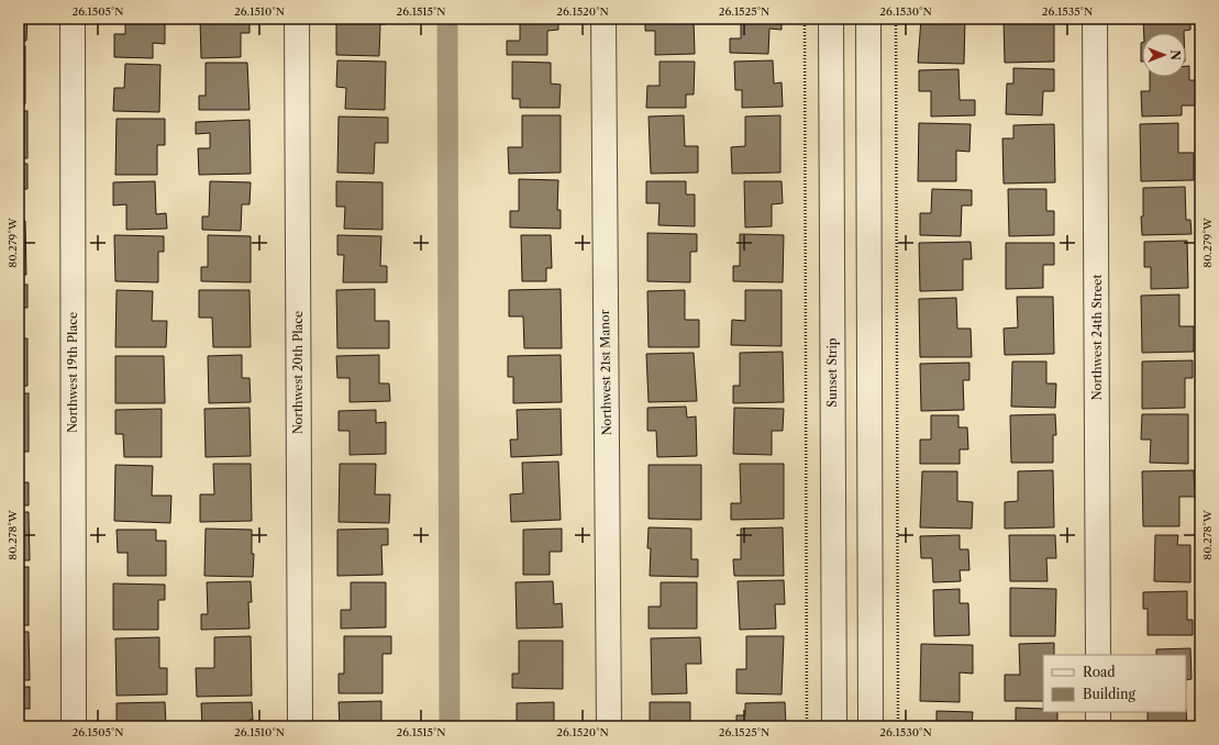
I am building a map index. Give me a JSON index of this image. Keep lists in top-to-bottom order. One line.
{"streets":{"street":["Northwest 24th Street","Northwest 19th Place","Northwest 20th Place","Northwest 21st Manor","Sunset Strip"]},"legend":["Road","Building"],"north":"right","coordinates":["26.1505°N","26.1510°N","26.1515°N","26.1520°N","26.1525°N","26.1530°N","26.1535°N","80.279°W","80.278°W"]}
